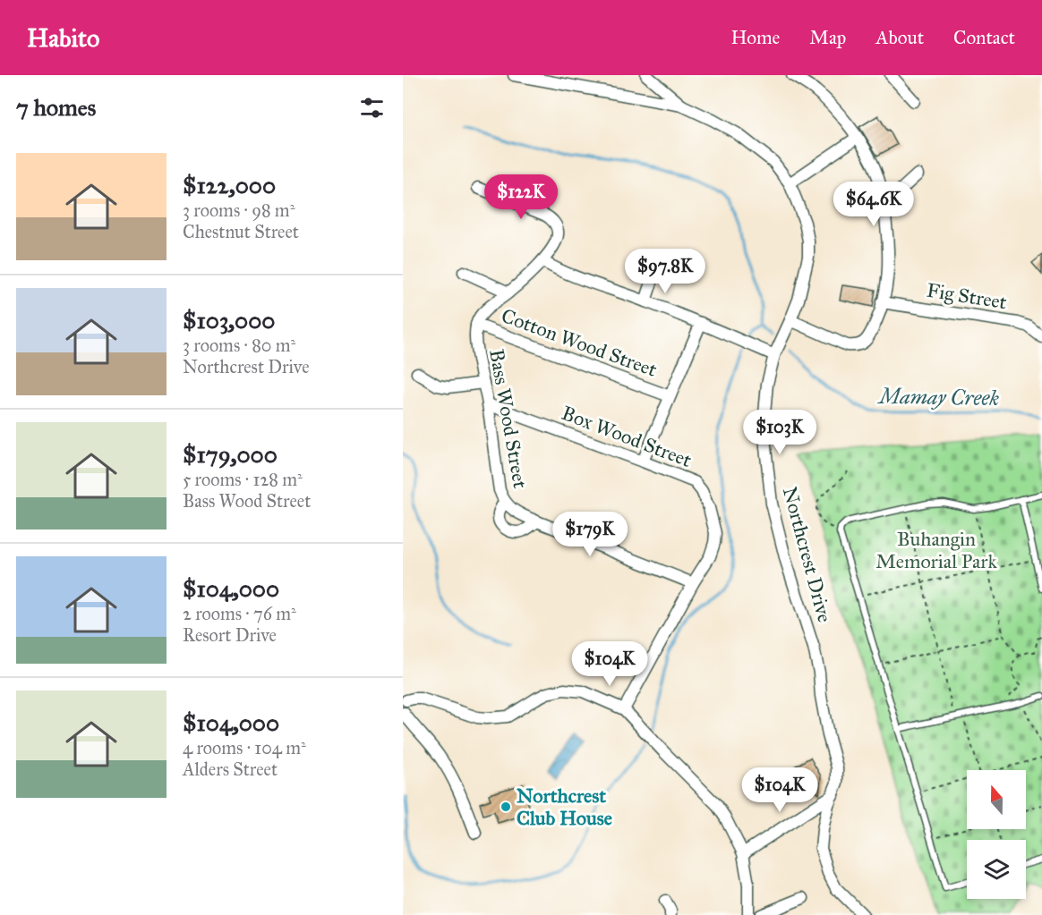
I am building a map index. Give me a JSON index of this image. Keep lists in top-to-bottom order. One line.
{"streets":{"street":["Fig Street","Cotton Wood Street","Bass Wood Street","Box Wood Street","Northcrest Drive"]},"crossings":[["Cotton Wood Street","Bass Wood Street"],["Bass Wood Street","Box Wood Street"]],"water":["Mamay Creek"],"parks":["Buhangin Memorial Park"],"places":["Northcrest Club House"],"north":"top","page":{"header":"Habito","nav":["Home","Map","About","Contact"],"heading":"7 homes","list":[{"name":"$122,000","note":"3 rooms · 98 m² · Chestnut Street"},{"name":"$103,000","note":"3 rooms · 80 m² · Northcrest Drive"},{"name":"$179,000","note":"5 rooms · 128 m² · Bass Wood Street"},{"name":"$104,000","note":"2 rooms · 76 m² · Resort Drive"},{"name":"$104,000","note":"4 rooms · 104 m² · Alders Street"}],"price":["$122K","$64.6K","$97.8K","$103K","$179K","$104K","$104K"]}}
